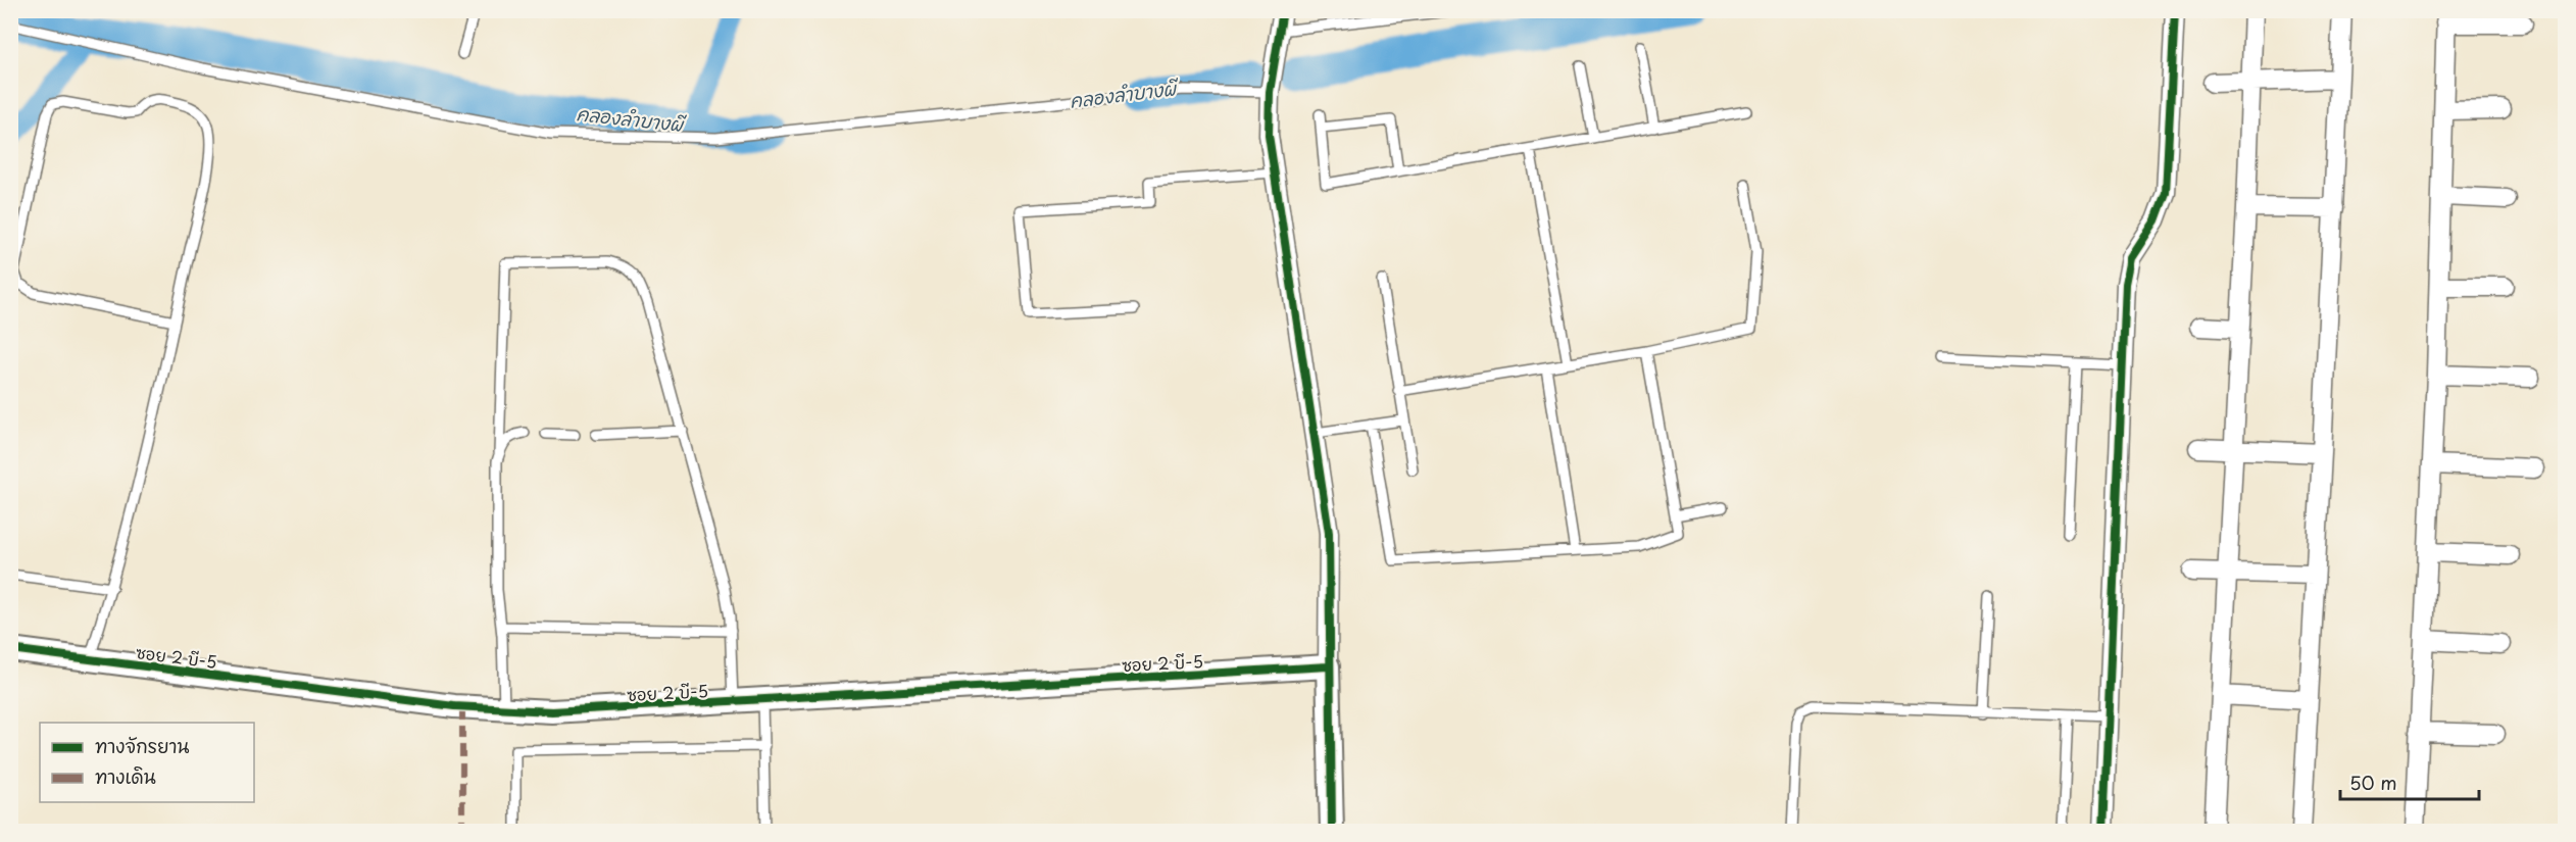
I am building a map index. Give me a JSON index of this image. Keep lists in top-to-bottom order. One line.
{"streets":{"street":["ซอย 2 บี-5"]},"water":["คลองลำบางผี"],"legend":["ทางจักรยาน","ทางเดิน"],"scale_bar":"50 m"}
